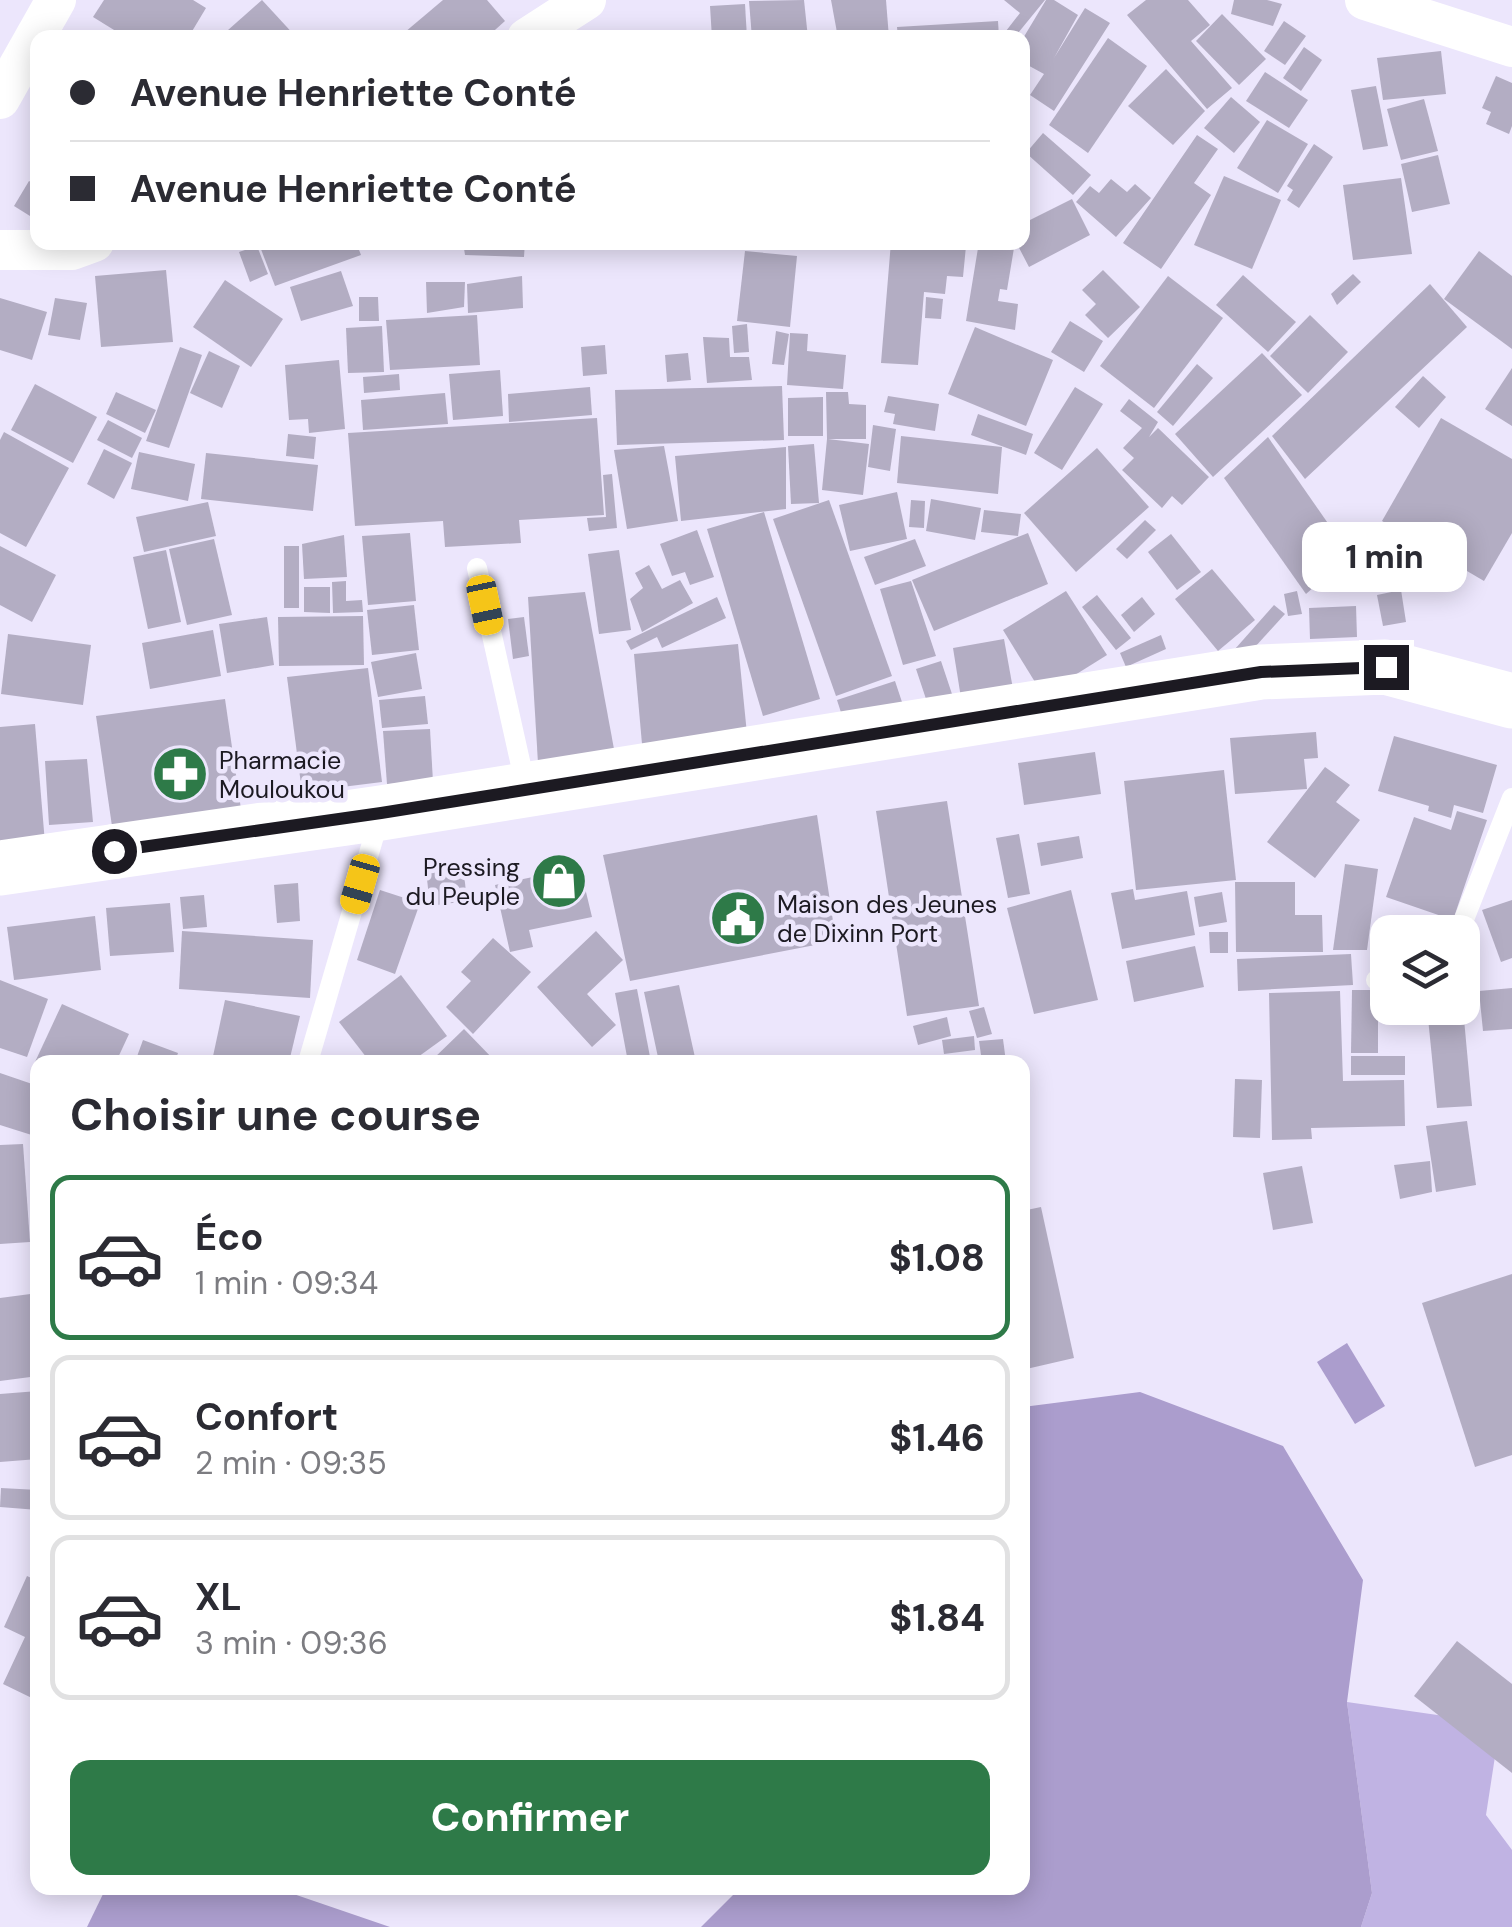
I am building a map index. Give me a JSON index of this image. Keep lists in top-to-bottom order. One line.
{"places":{"pharmacy":["Pharmacie Mouloukou"],"shop":["Pressing du Peuple"],"public building":["Maison des Jeunes de Dixinn Port"]},"page":{"banner":["Avenue Henriette Conté","Avenue Henriette Conté"],"bubble":"1 min","heading":"Choisir une course","list":[{"name":"Éco","note":"1 min · 09:34","value":"$1.08"},{"name":"Confort","note":"2 min · 09:35","value":"$1.46"},{"name":"XL","note":"3 min · 09:36","value":"$1.84"}],"buttons":"Confirmer"}}
